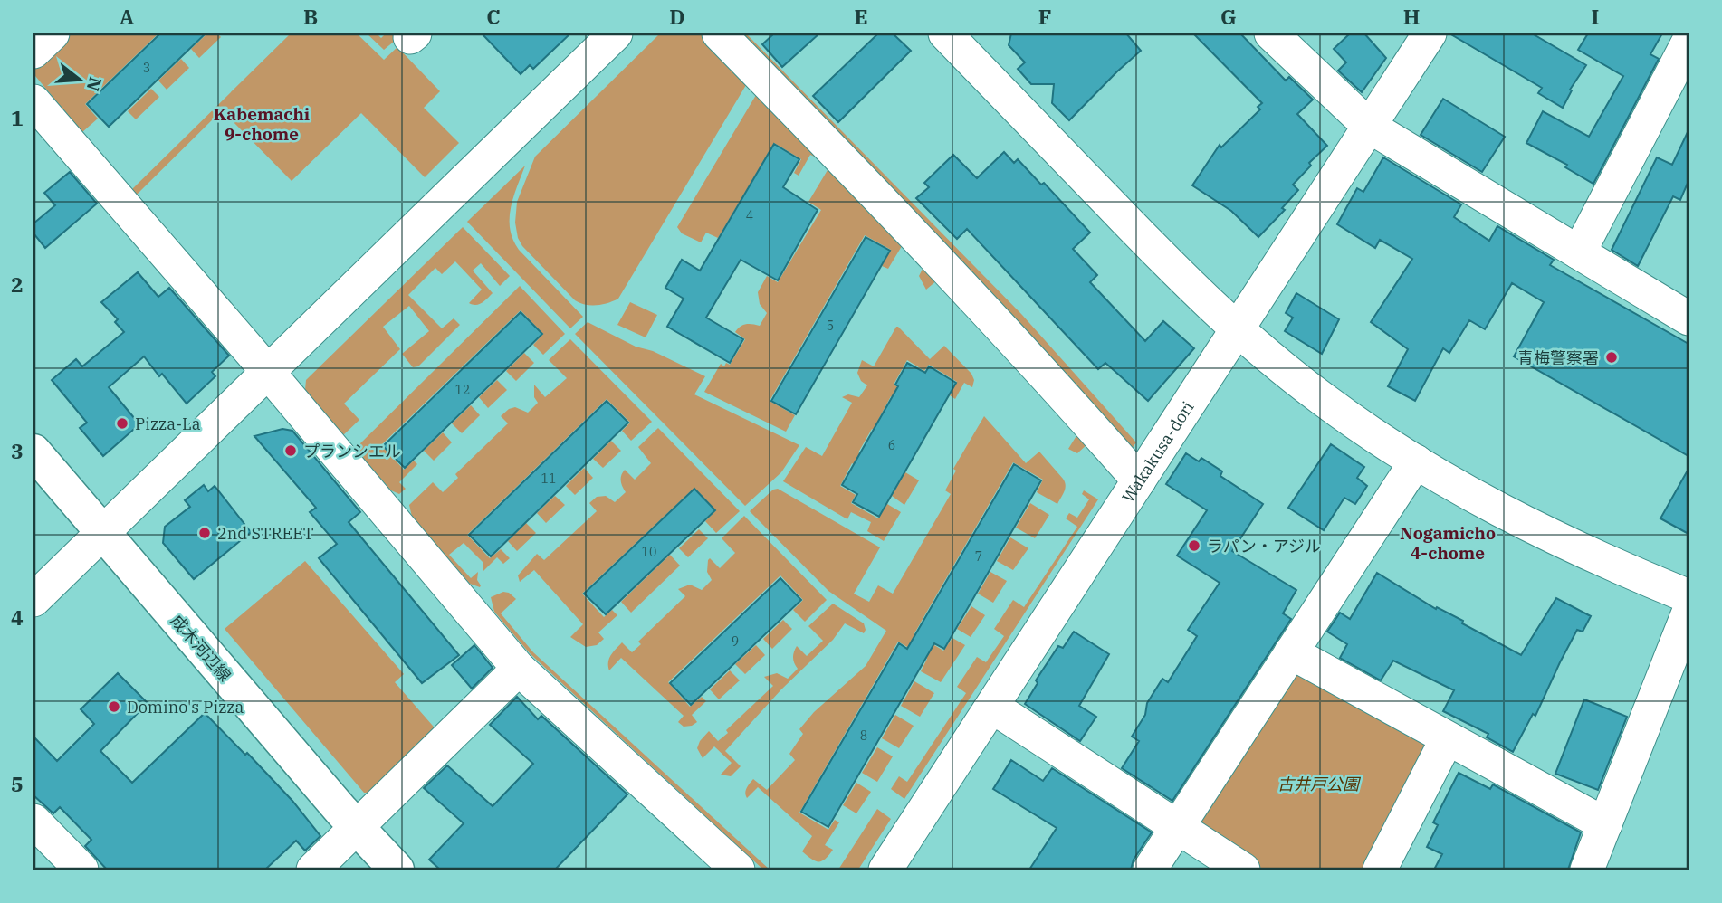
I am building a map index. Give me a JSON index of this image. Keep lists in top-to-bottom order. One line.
{"streets":{"main road":["成木河辺線"],"street":["Wakakusa-dori"]},"districts":["Kabemachi 9-chome","Nogamicho 4-chome"],"parks":["古井戸公園"],"places":["青梅警察署","Pizza-La","プランシエル","2nd STREET","ラパン・アジル","Domino's Pizza"],"house_numbers":["3","4","5","12","6","11","10","7","9","8"],"north":"right","grid":{"columns":["A","B","C","D","E","F","G","H","I"],"rows":["1","2","3","4","5"]}}
